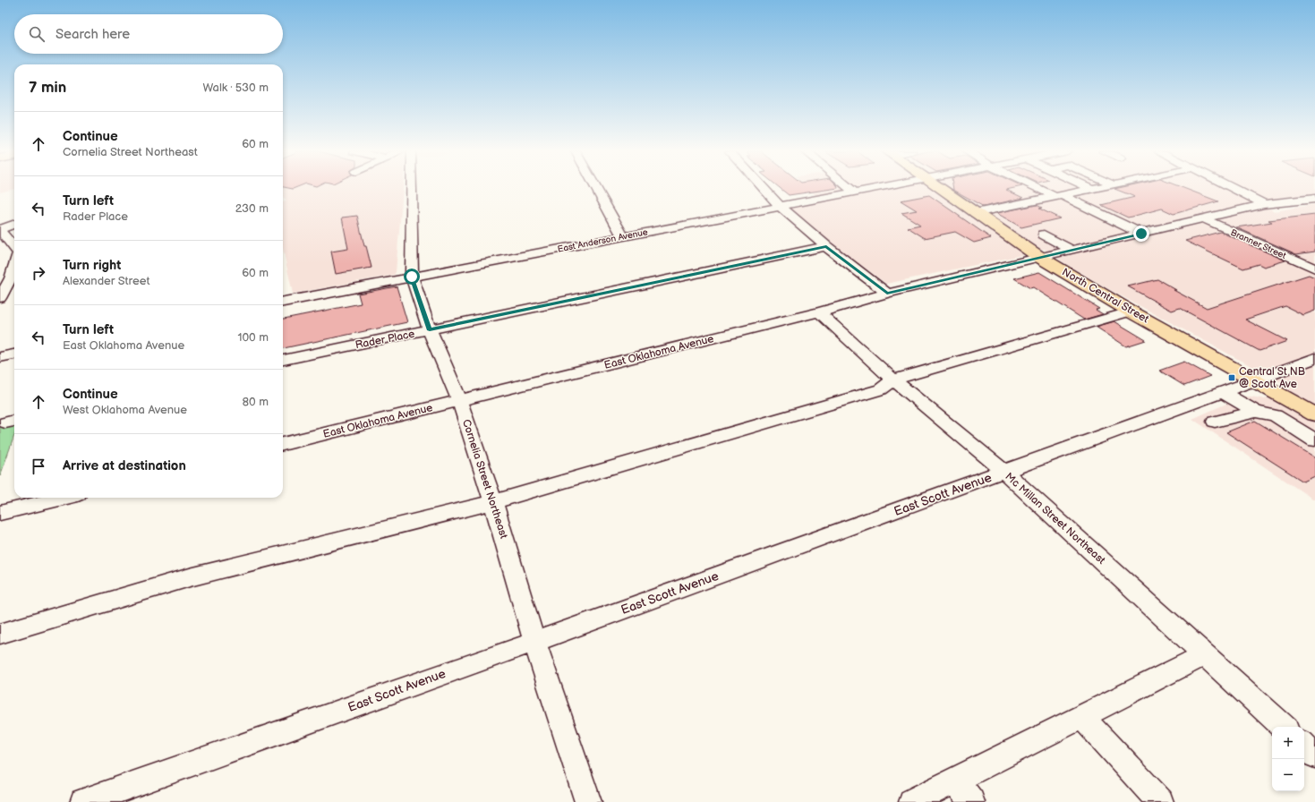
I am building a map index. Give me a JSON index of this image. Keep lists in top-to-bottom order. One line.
{"streets":{"main road":["North Central Street"],"street":["East Anderson Avenue","Branner Street","Rader Place","East Oklahoma Avenue","Cornelia Street Northeast","East Scott Avenue","Mc Millan Street Northeast"]},"crossings":[["East Anderson Avenue","Cornelia Street Northeast"],["Branner Street","East Oklahoma Avenue"],["North Central Street","East Oklahoma Avenue"],["North Central Street","East Scott Avenue"],["Rader Place","Cornelia Street Northeast"],["East Oklahoma Avenue","Cornelia Street Northeast"],["East Oklahoma Avenue","Mc Millan Street Northeast"],["Cornelia Street Northeast","East Scott Avenue"],["East Scott Avenue","Mc Millan Street Northeast"]],"places":{"transit":["Central St NB @ Scott Ave"]},"page":{"search":"Search here","heading":["7 min","Walk · 530 m"],"list":[["Continue","Cornelia Street Northeast","60 m"],["Turn left","Rader Place","230 m"],["Turn right","Alexander Street","60 m"],["Turn left","East Oklahoma Avenue","100 m"],["Continue","West Oklahoma Avenue","80 m"],"Arrive at destination"],"map_buttons":["+","−"]}}
